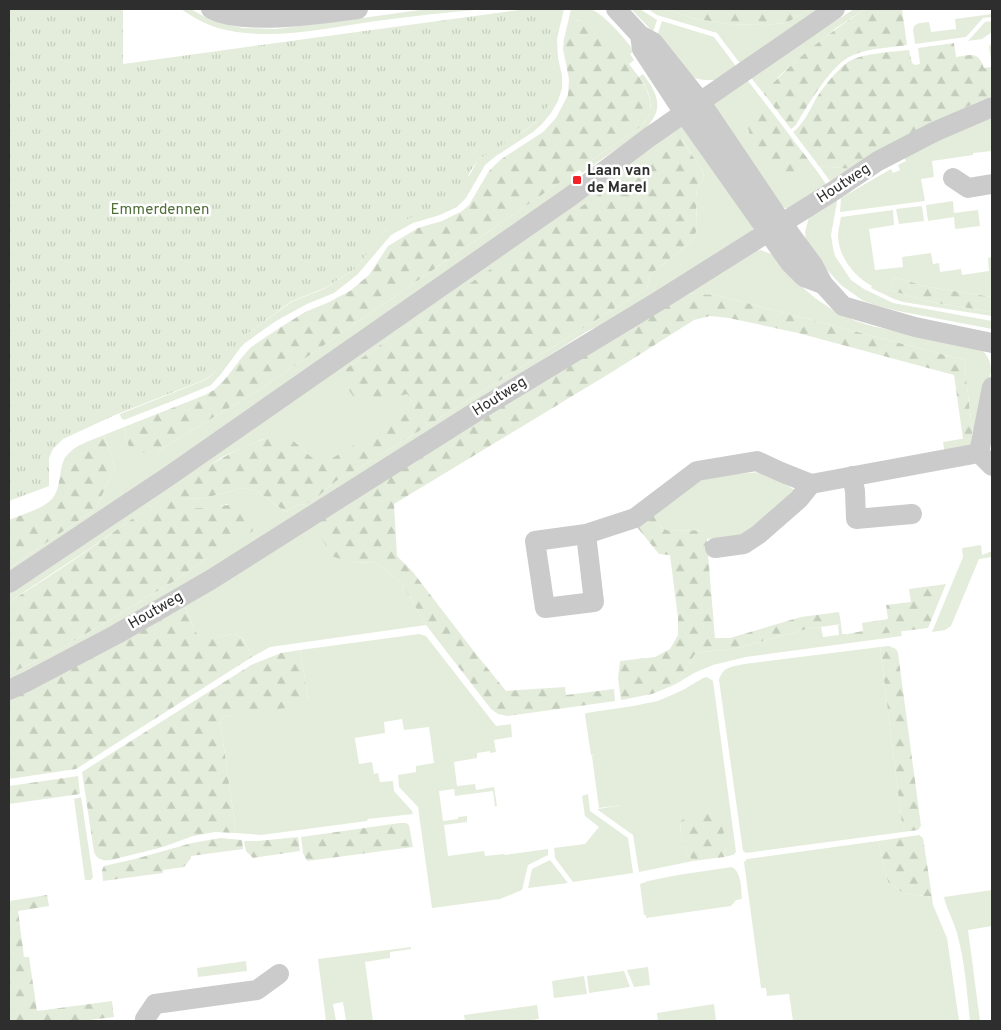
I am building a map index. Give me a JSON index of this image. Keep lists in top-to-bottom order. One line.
{"streets":{"street":["Houtweg"]},"parks":["Emmerdennen"],"places":{"transit":["Laan van de Marel"]}}
